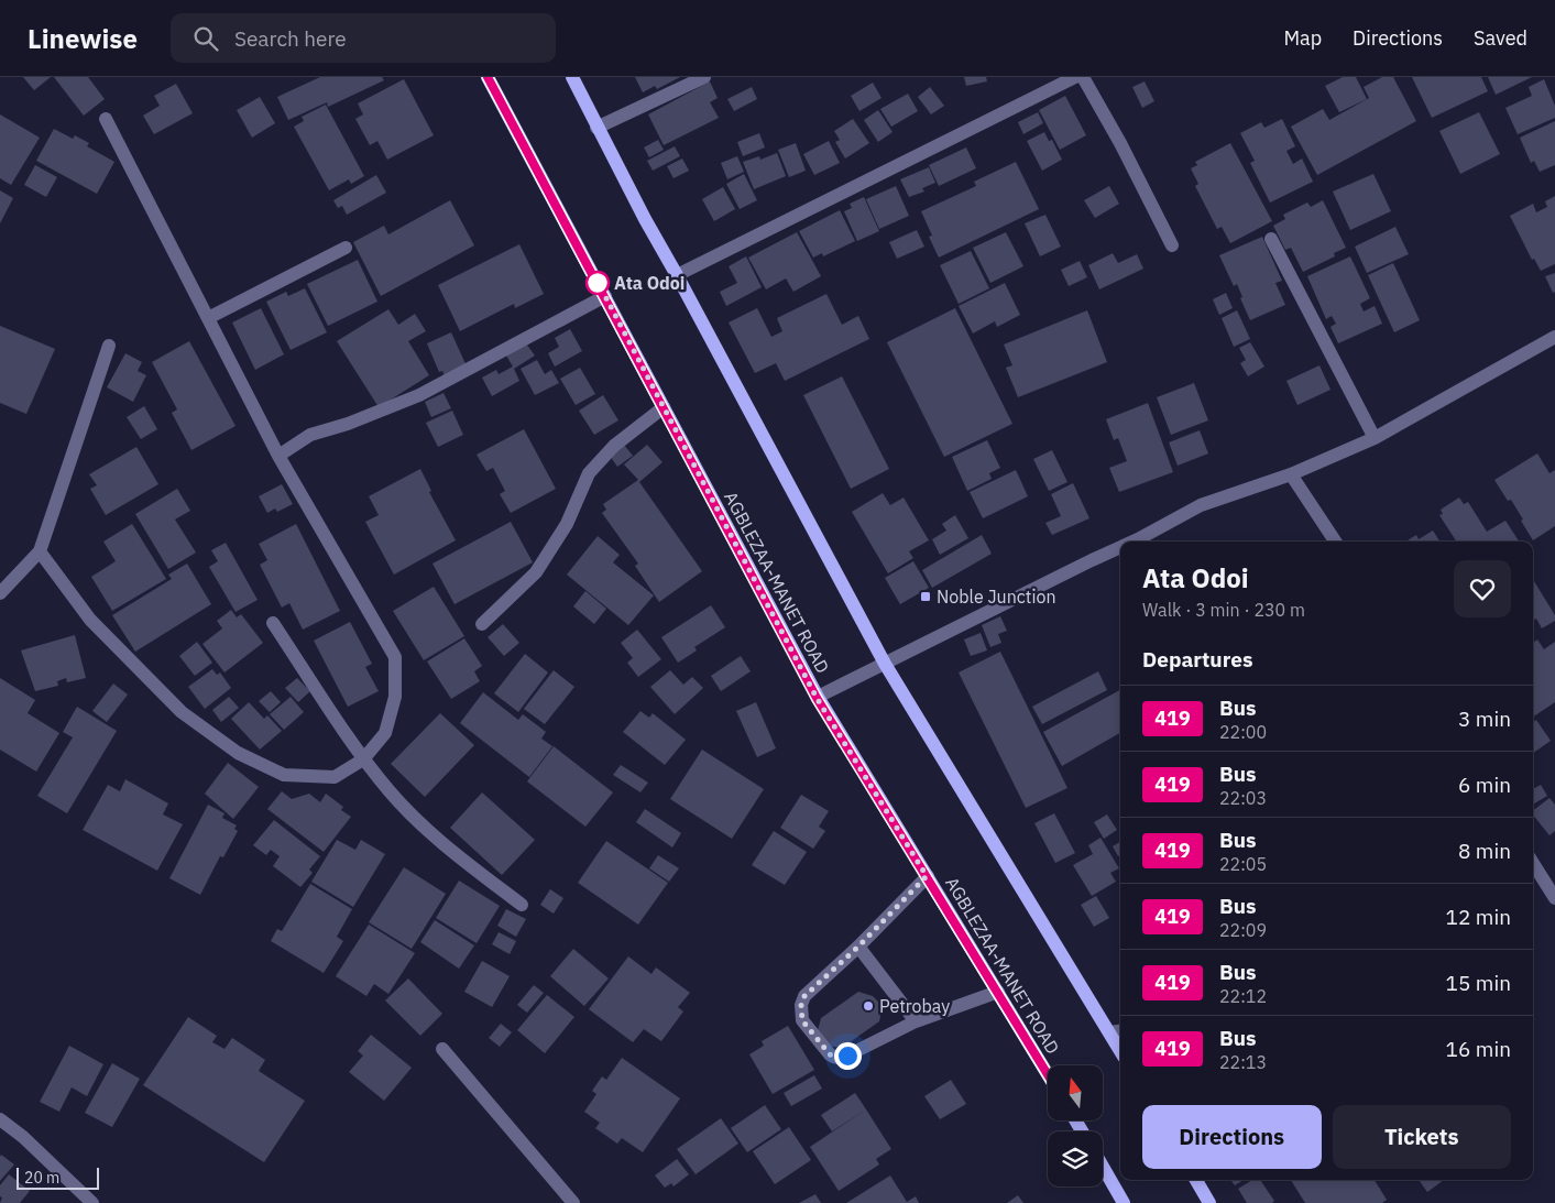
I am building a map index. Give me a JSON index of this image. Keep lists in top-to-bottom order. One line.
{"streets":{"main road":["AGBLEZAA-MANET ROAD"]},"places":{"other":["Ata Odoi","Petrobay"],"transit":["Noble Junction"]},"lines":["bus line 419"],"scale_bar":"20 m","north":"top","page":{"header":"Linewise","search":"Search here","nav":["Map","Directions","Saved"],"heading":[["Ata Odoi","Walk · 3 min · 230 m"],"Departures"],"list":[{"mark":"419","name":"Bus","note":"22:00","value":"3 min"},{"mark":"419","name":"Bus","note":"22:03","value":"6 min"},{"mark":"419","name":"Bus","note":"22:05","value":"8 min"},{"mark":"419","name":"Bus","note":"22:09","value":"12 min"},{"mark":"419","name":"Bus","note":"22:12","value":"15 min"},{"mark":"419","name":"Bus","note":"22:13","value":"16 min"}],"buttons":["Directions","Tickets"],"scale":"20 m"}}
